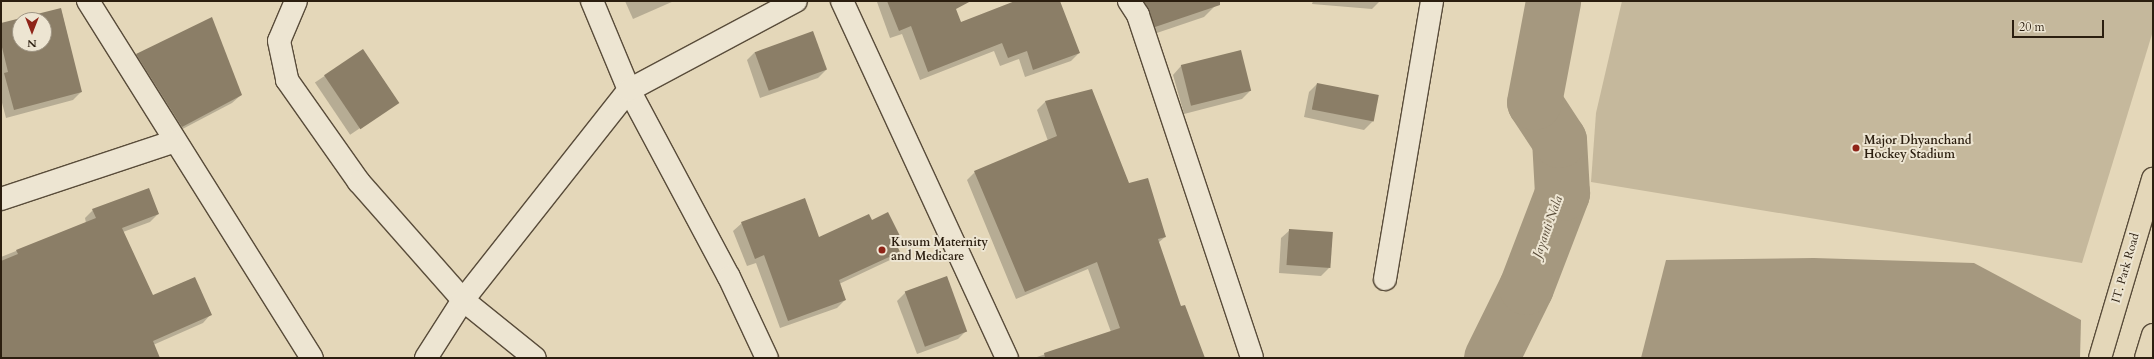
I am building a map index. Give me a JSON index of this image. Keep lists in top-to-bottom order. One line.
{"streets":{"main road":["IT. Park Road"]},"water":["Jayanti Nala"],"places":["Major Dhyanchand Hockey Stadium","Kusum Maternity and Medicare"],"scale_bar":"20 m","north":"bottom"}
